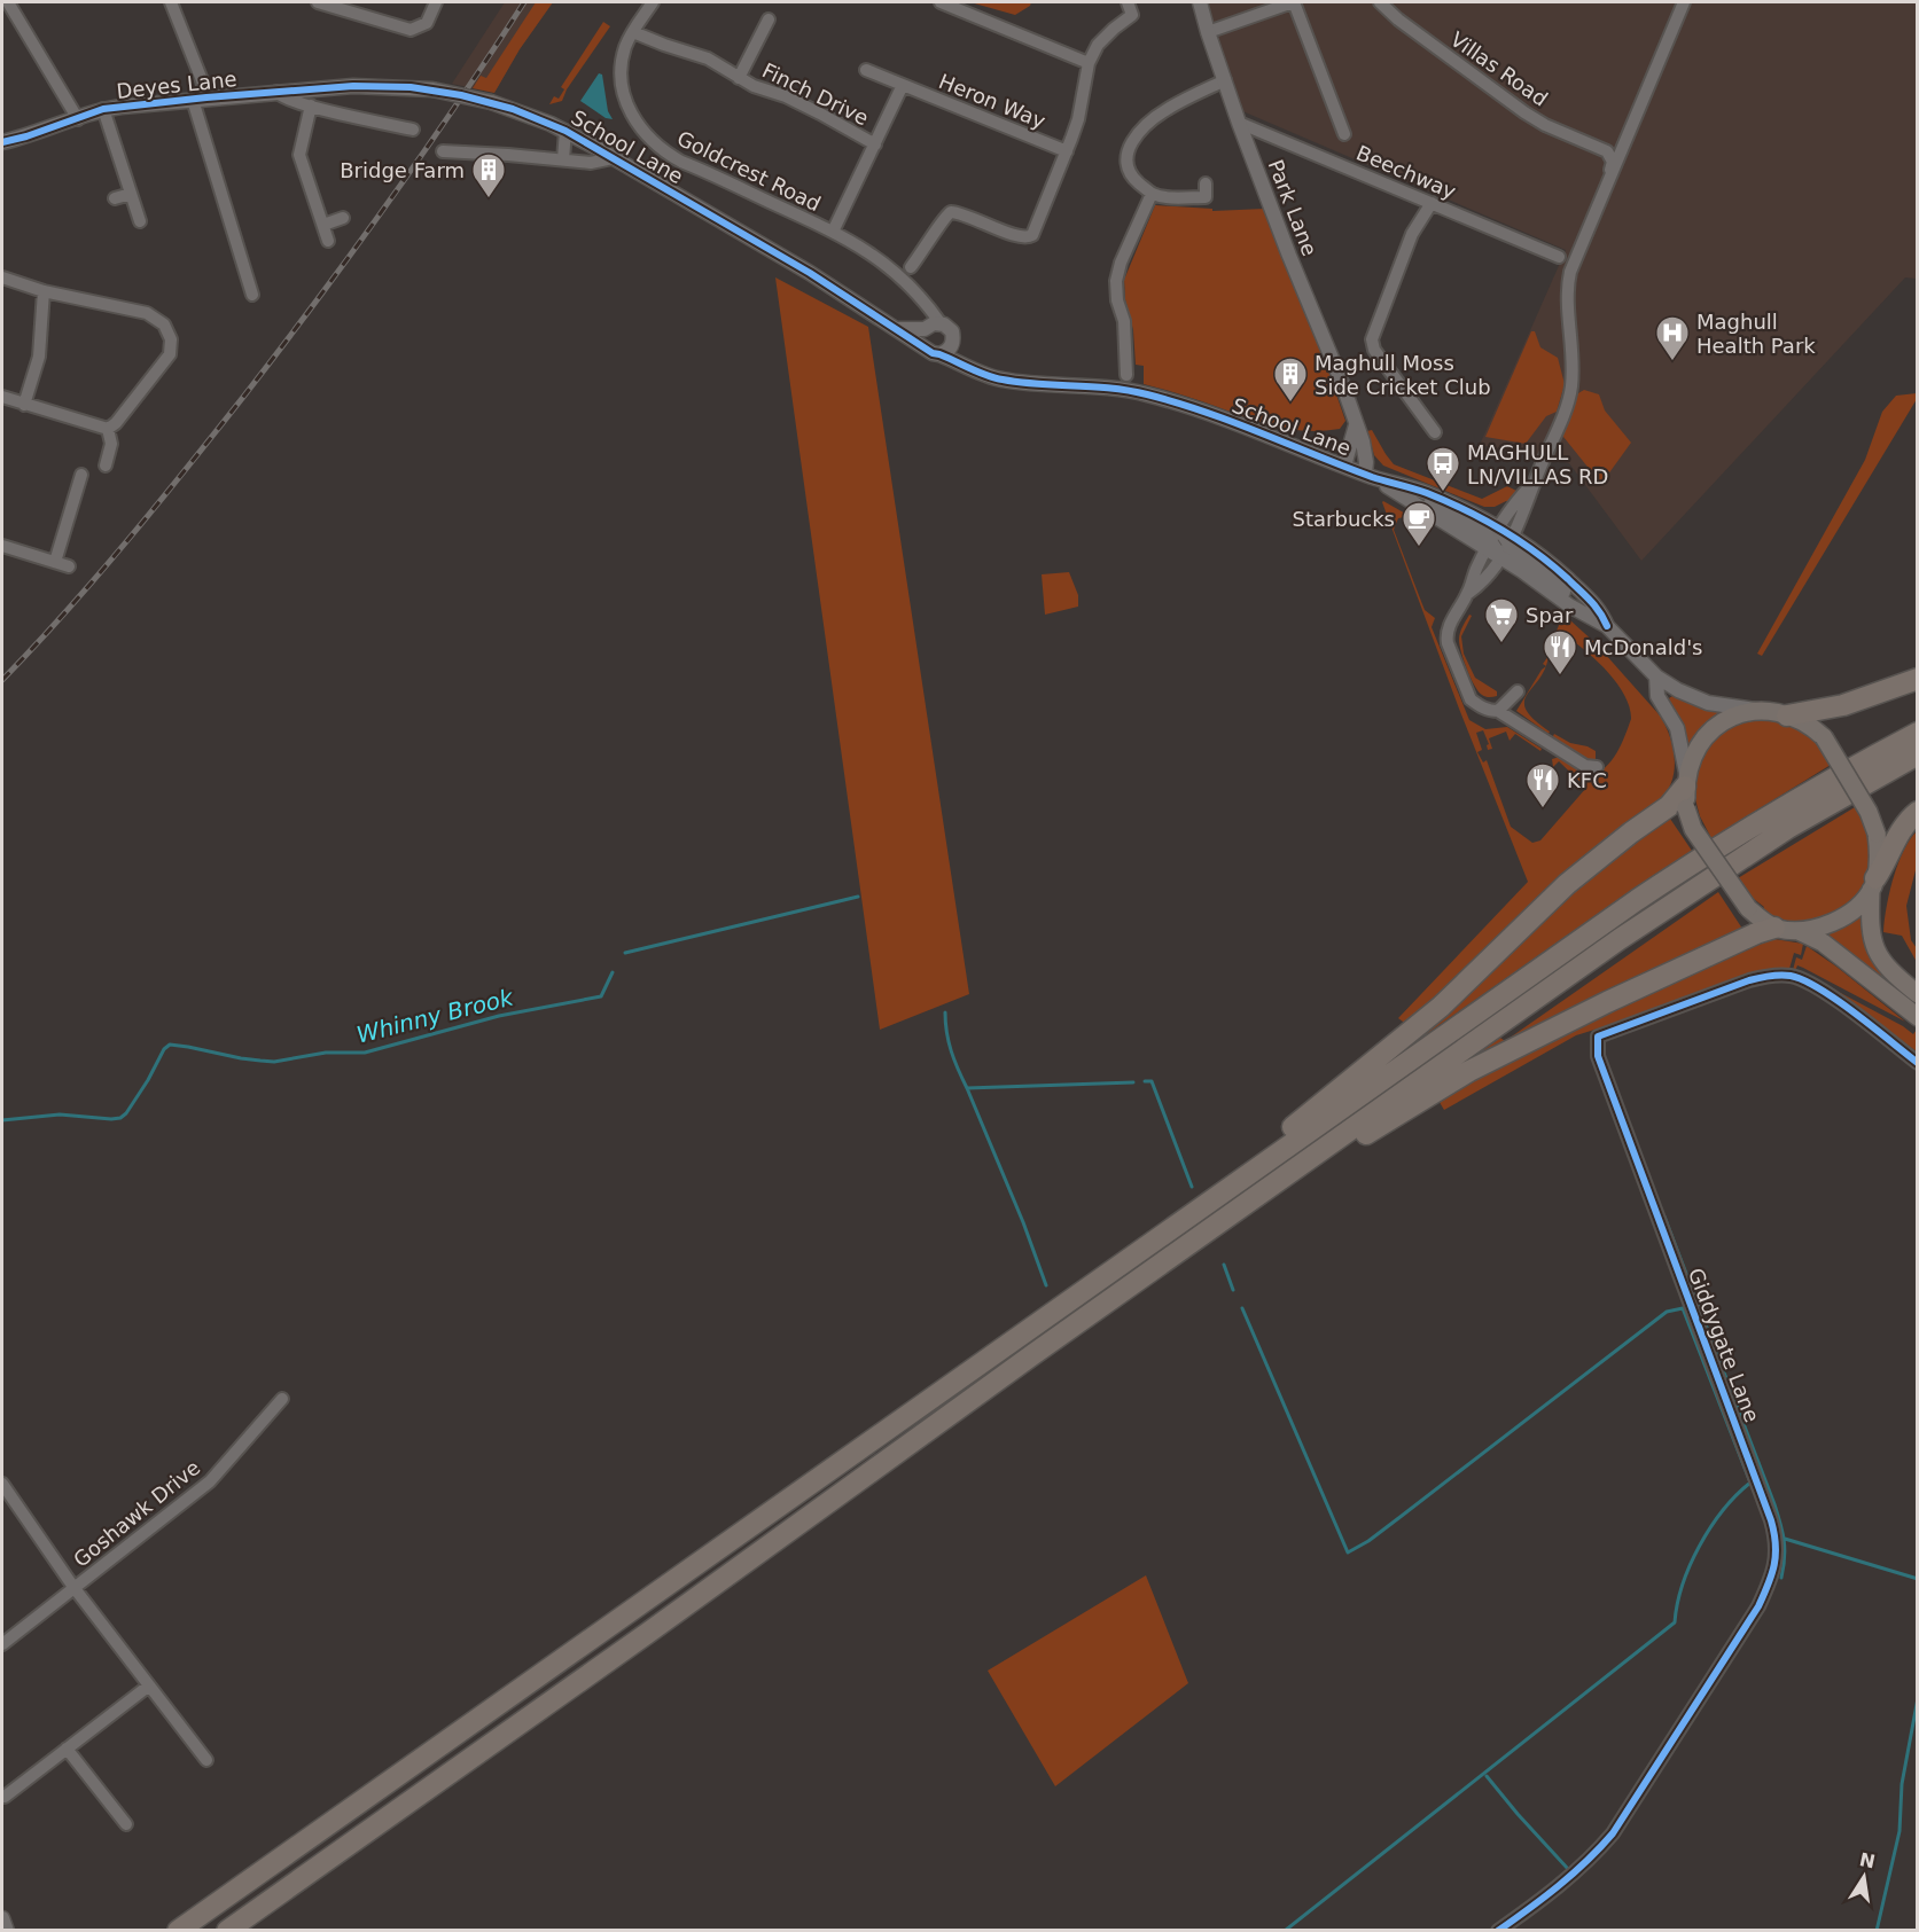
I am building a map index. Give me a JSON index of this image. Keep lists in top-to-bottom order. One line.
{"streets":{"street":["Villas Road","Deyes Lane","Finch Drive","Heron Way","School Lane","Goldcrest Road","Beechway","Park Lane","Giddygate Lane","Goshawk Drive"]},"crossings":[["Deyes Lane","School Lane"],["Finch Drive","Goldcrest Road"],["School Lane","Goldcrest Road"],["School Lane","Park Lane"],["Beechway","Park Lane"]],"water":["Whinny Brook"],"places":{"building":["Bridge Farm","Maghull Moss Side Cricket Club"],"hospital":["Maghull Health Park"],"bus stop":["MAGHULL LN/VILLAS RD"],"cafe":["Starbucks"],"supermarket":["Spar"],"restaurant":["McDonald's","KFC"]},"north":"top"}
